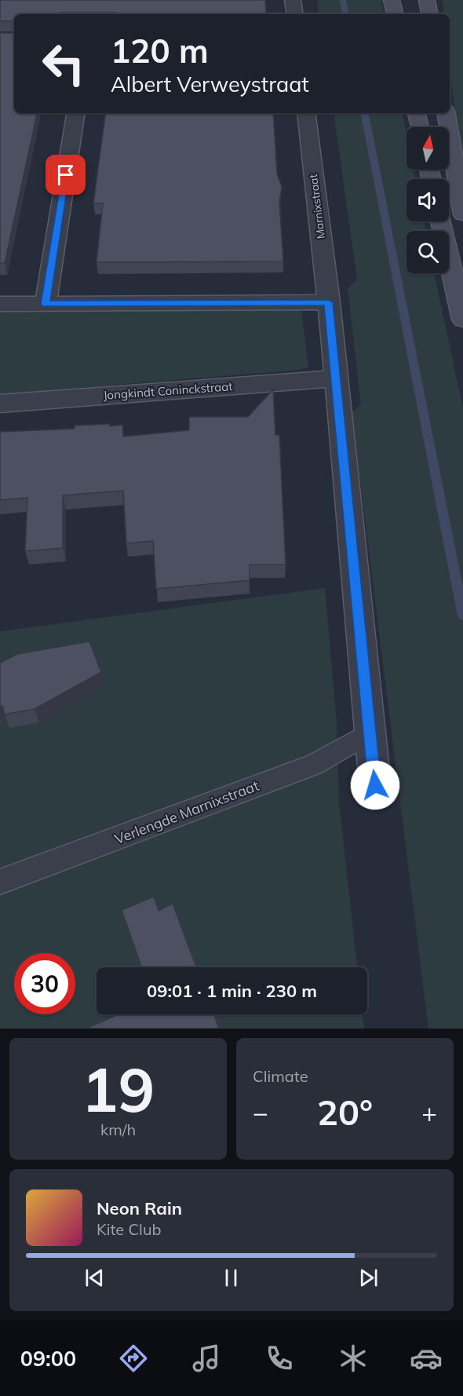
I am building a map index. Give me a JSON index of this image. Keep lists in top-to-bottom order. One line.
{"streets":{"street":["Marnixstraat","Jongkindt Coninckstraat"],"lane":["Verlengde Marnixstraat"]},"north":"top","page":{"turn":["120 m","Albert Verweystraat"],"limit":"30","trip":"09:01 · 1 min · 230 m","tile":[["19","km/h"],"Climate"],"heat":["−","20°","+"],"song":["Neon Rain","Kite Club"],"tabs":"09:00"}}
